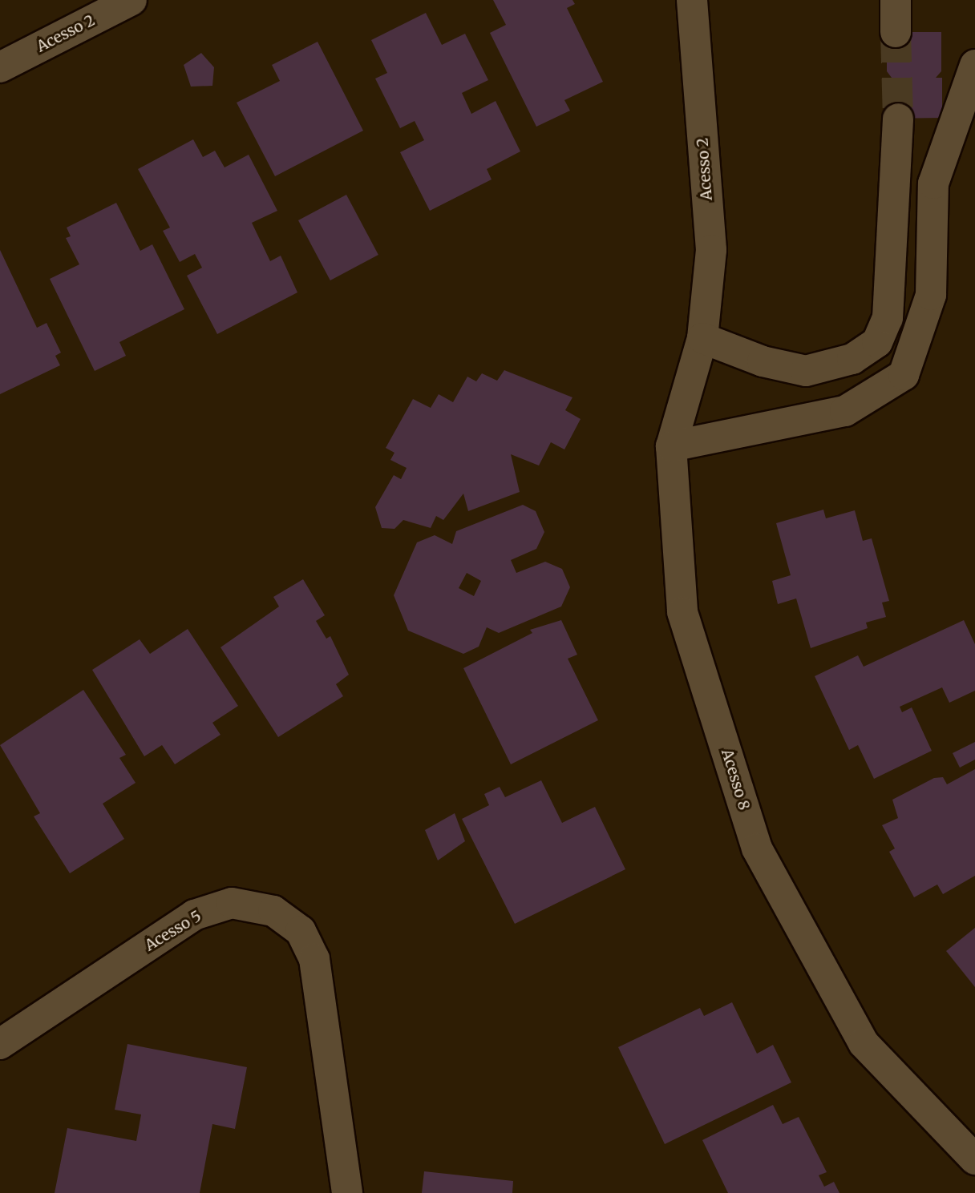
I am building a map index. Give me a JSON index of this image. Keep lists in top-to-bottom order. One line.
{"streets":{"street":["Acesso 2","Acesso 8","Acesso 5"]},"crossings":[["Acesso 2","Acesso 8"]]}
